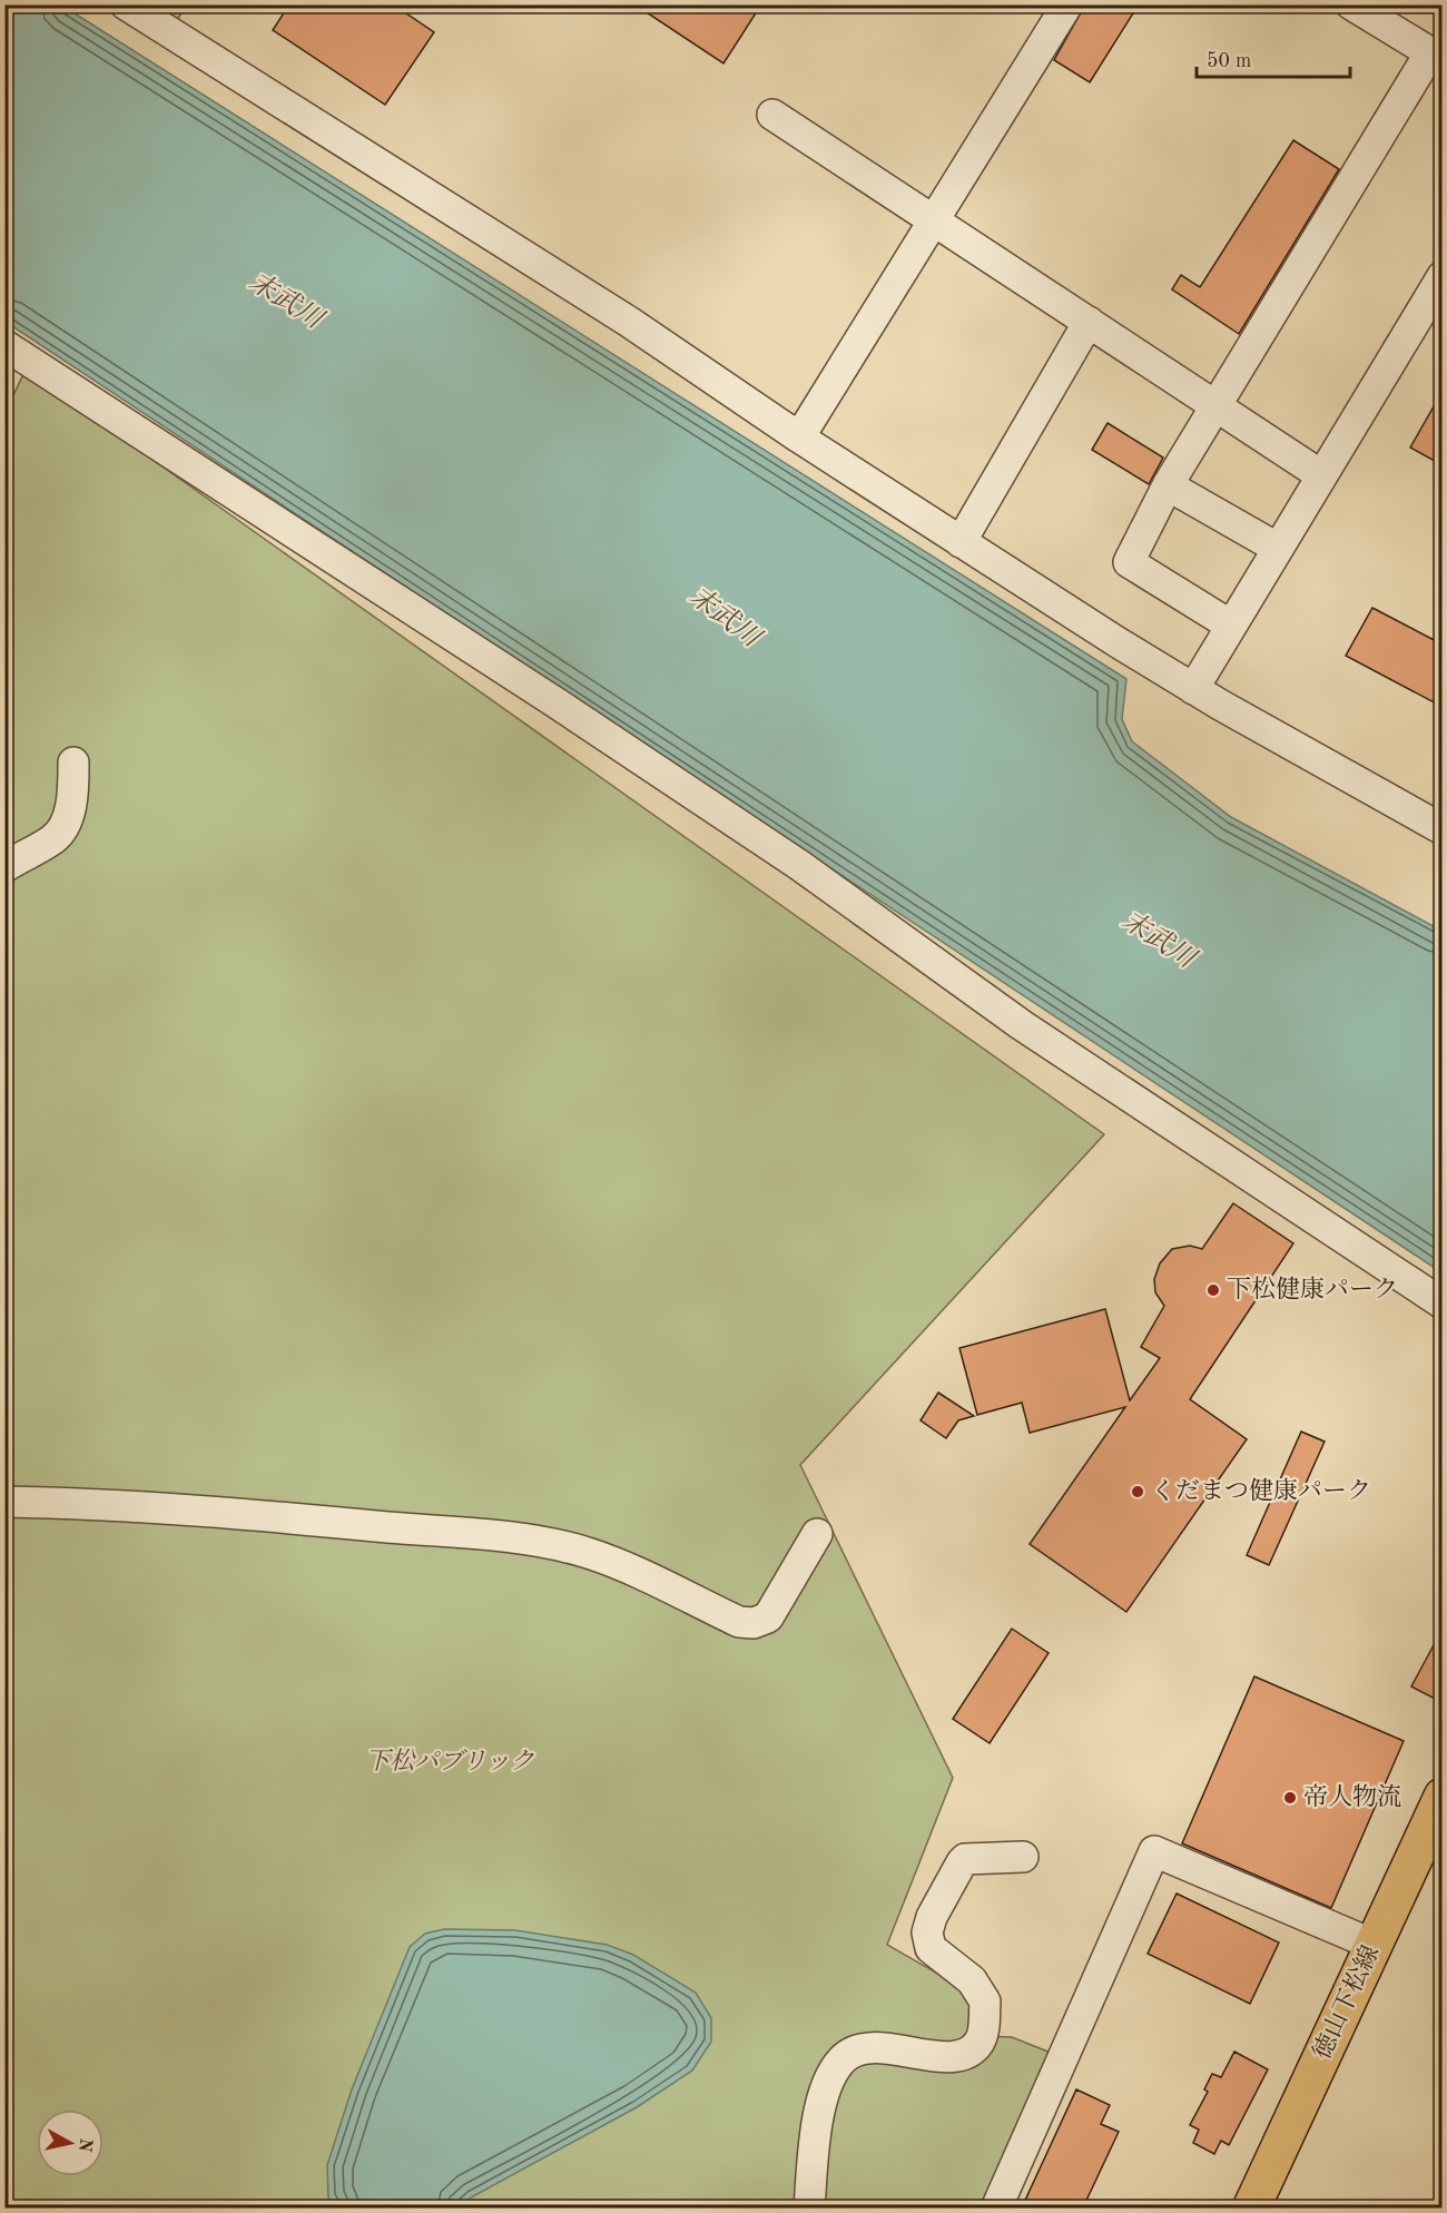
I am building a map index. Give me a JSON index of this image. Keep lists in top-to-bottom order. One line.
{"streets":{"main road":["徳山下松線"]},"water":["末武川"],"parks":["下松パブリック"],"places":["下松健康パーク","くだまつ健康パーク","帝人物流"],"scale_bar":"50 m","north":"right"}
